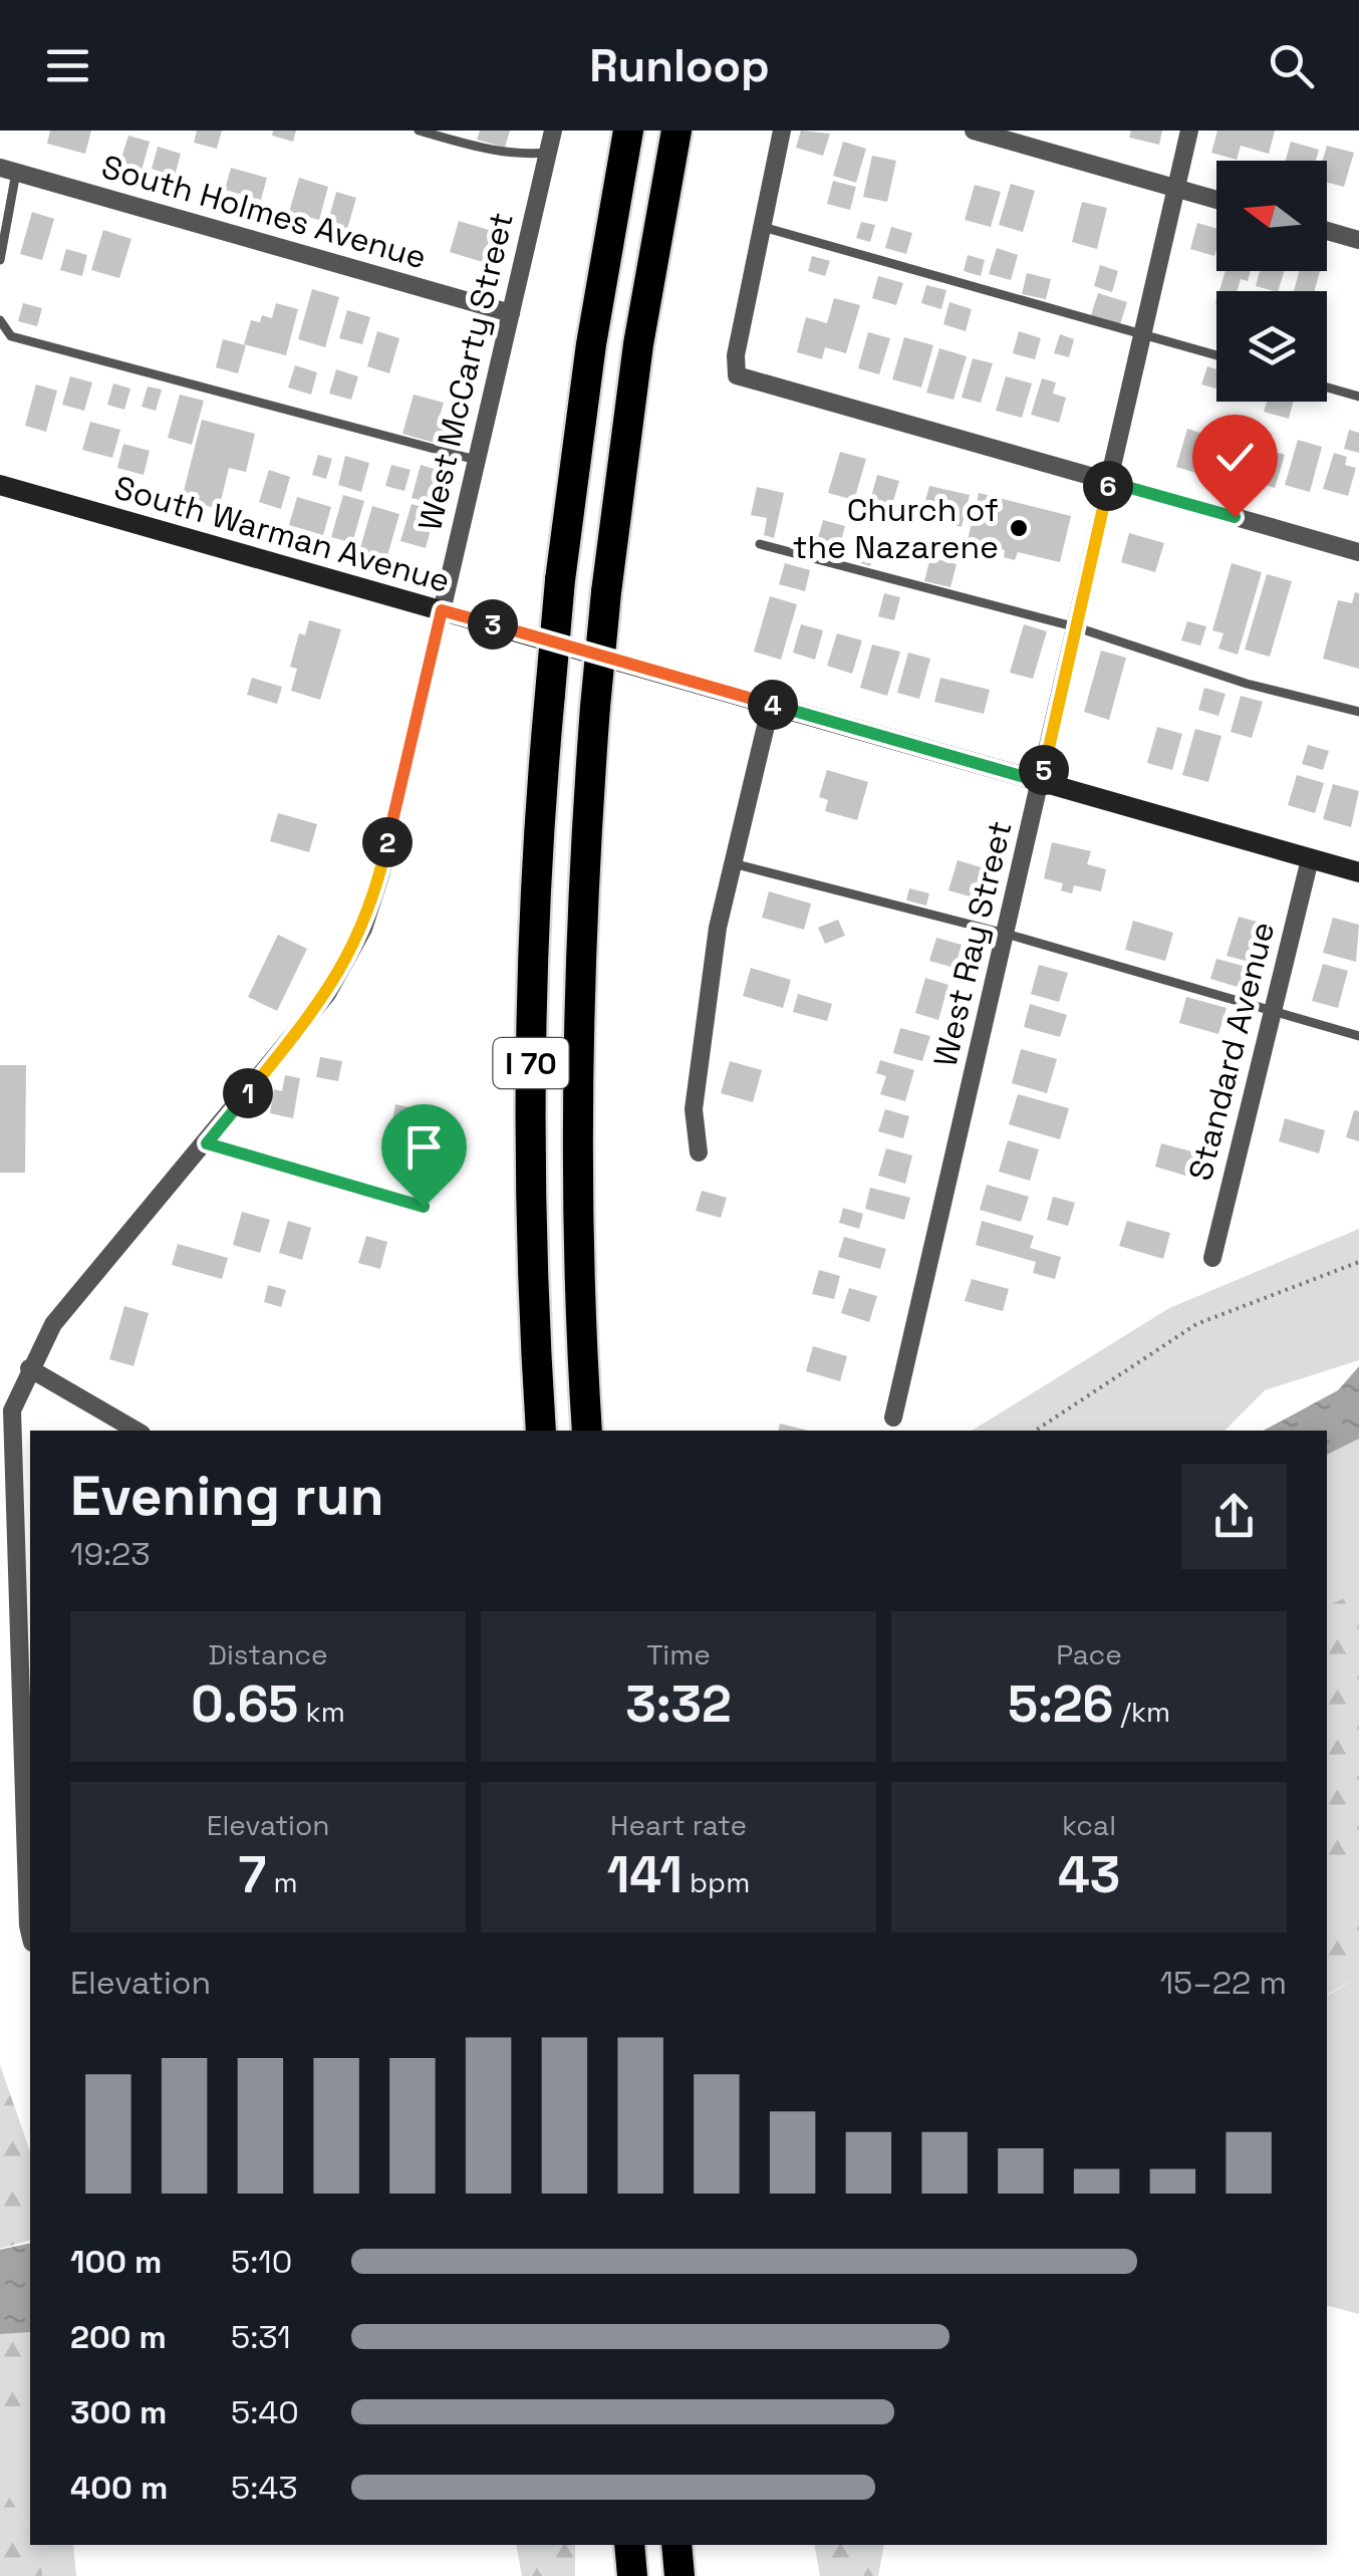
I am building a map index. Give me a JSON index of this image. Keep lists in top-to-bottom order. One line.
{"streets":{"highway":["I 70"],"main road":["South Warman Avenue"],"street":["South Holmes Avenue","West McCarty Street","West Ray Street","Standard Avenue"]},"crossings":[["South Holmes Avenue","West McCarty Street"],["West McCarty Street","South Warman Avenue"],["South Warman Avenue","West Ray Street"],["South Warman Avenue","Standard Avenue"]],"places":["Church of the Nazarene"],"north":"left","page":{"header":"Runloop","pins":["6","3","4","5","2","1"],"heading":["Evening run","19:23"],"stats":[["Distance","0.65 km"],["Time","3:32"],["Pace","5:26 /km"],["Elevation","7 m"],["Heart rate","141 bpm"],["kcal","43"]],"chart":["Elevation","15–22 m"],"list":[{"name":"100 m","note":"5:10"},{"name":"200 m","note":"5:31"},{"name":"300 m","note":"5:40"},{"name":"400 m","note":"5:43"}]}}
